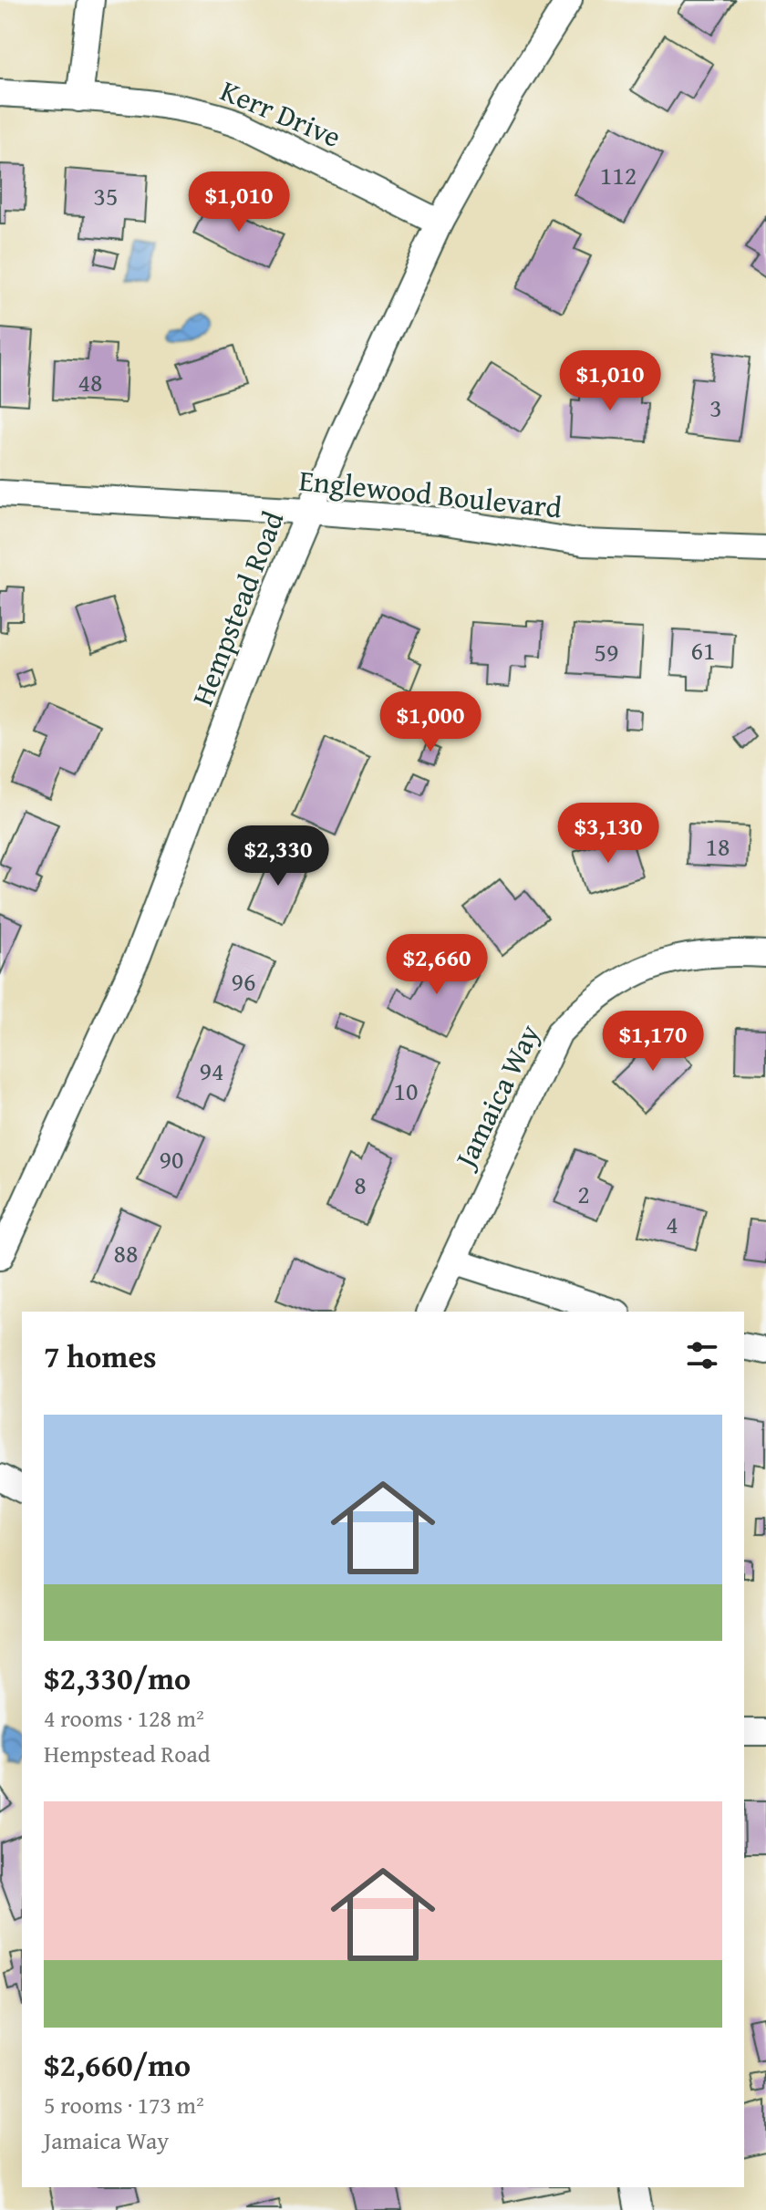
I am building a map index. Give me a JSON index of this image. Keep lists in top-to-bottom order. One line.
{"streets":{"street":["Kerr Drive","Englewood Boulevard","Hempstead Road","Jamaica Way"]},"crossings":[["Kerr Drive","Hempstead Road"],["Englewood Boulevard","Hempstead Road"]],"house_numbers":["112","35","48","3","61","59","18","96","94","10","90","8","2","4","88"],"page":{"price":["$1,010","$1,010","$1,000","$3,130","$2,330","$2,660","$1,170"],"heading":"7 homes","list":[{"name":"$2,330/mo","note":"4 rooms · 128 m² · Hempstead Road"},{"name":"$2,660/mo","note":"5 rooms · 173 m² · Jamaica Way"}]}}
